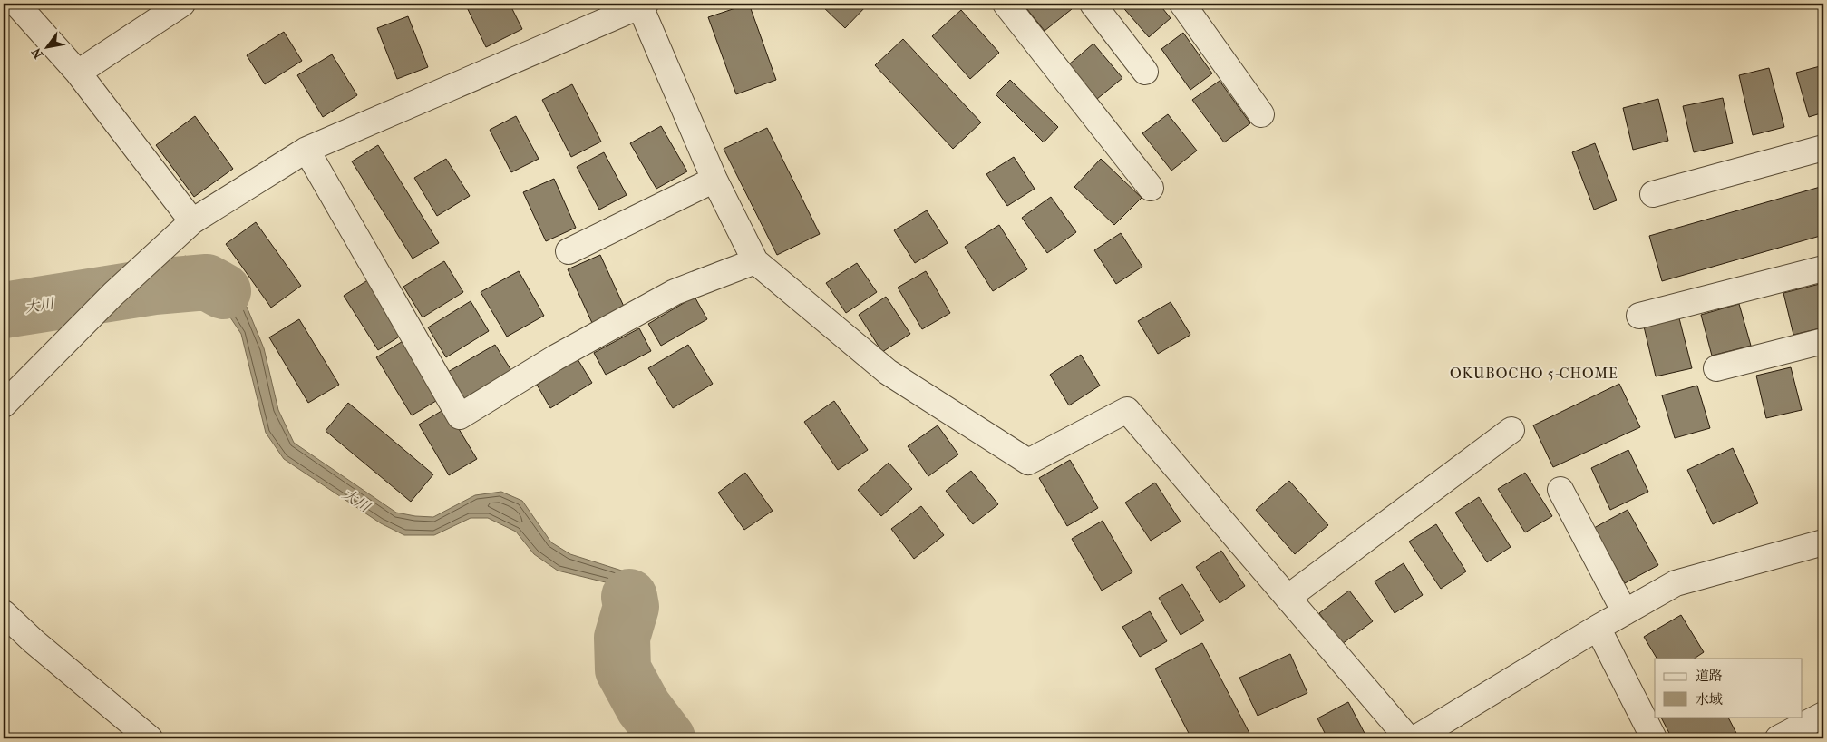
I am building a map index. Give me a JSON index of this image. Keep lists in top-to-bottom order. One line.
{"districts":["OKUBOCHO 5-CHOME"],"water":["大川"],"legend":["道路","水域"],"north":"bottom left"}
